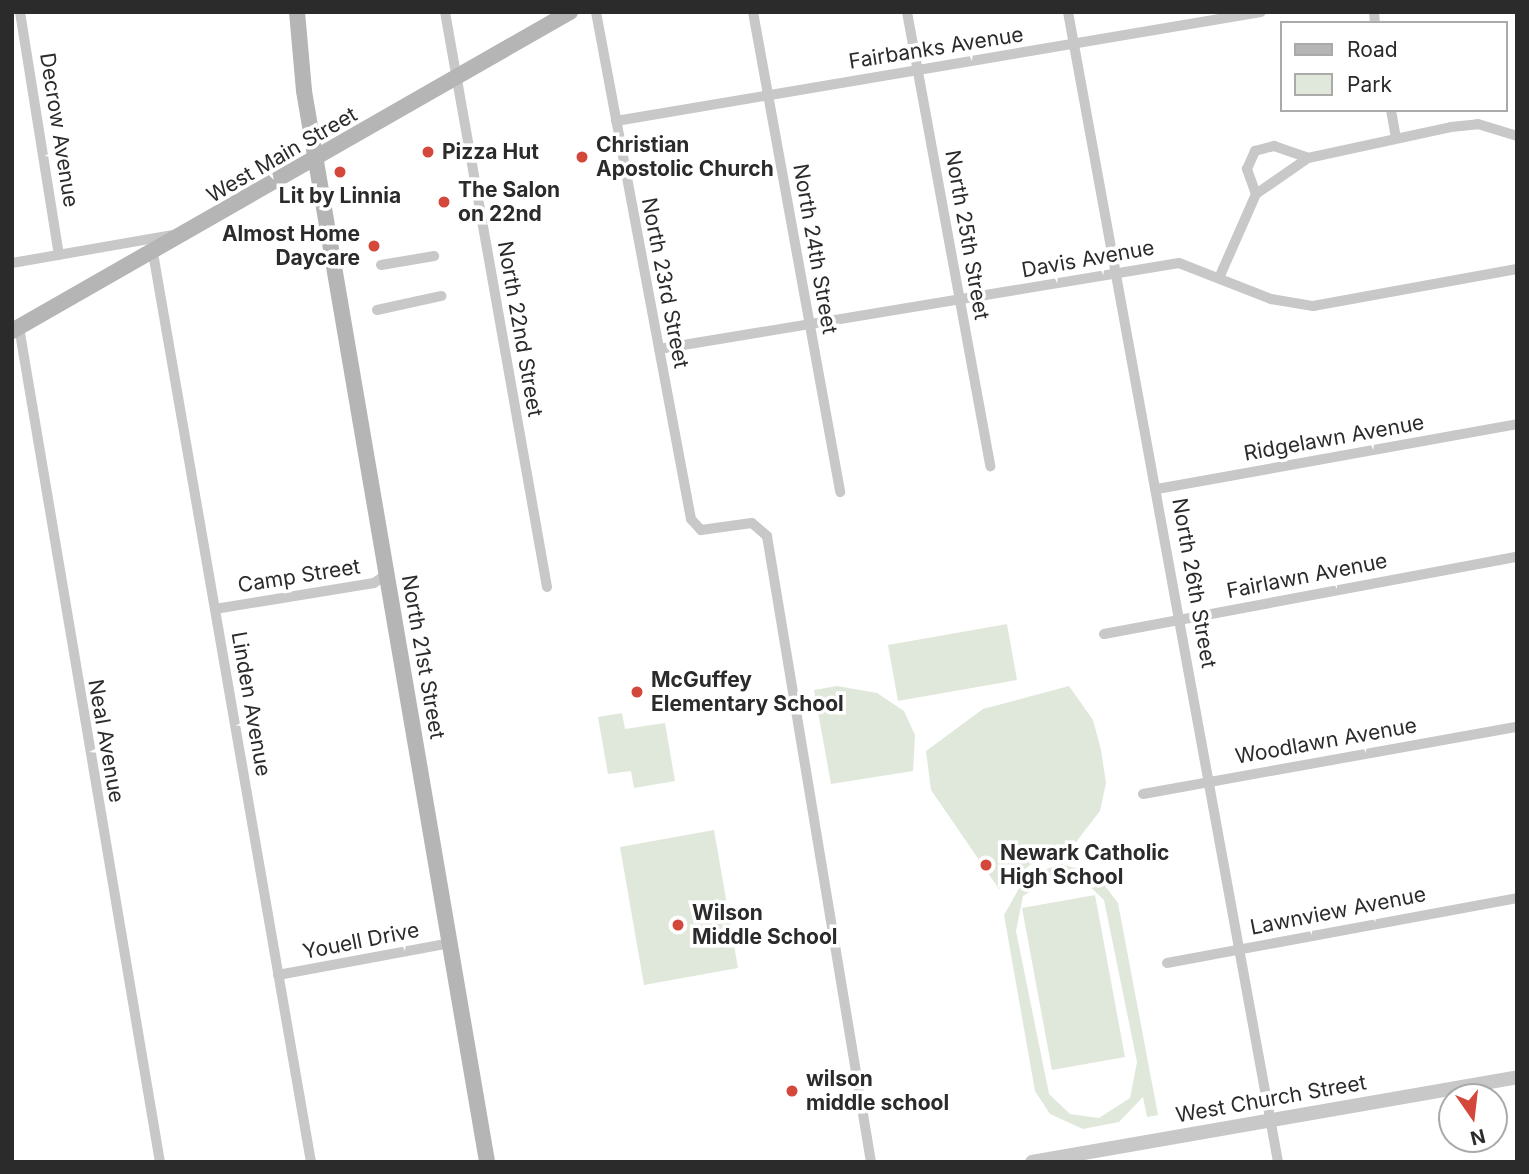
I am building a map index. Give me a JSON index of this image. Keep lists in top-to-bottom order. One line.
{"streets":{"main road":["West Main Street","North 21st Street"],"street":["Fairbanks Avenue","Decrow Avenue","North 25th Street","North 24th Street","Davis Avenue","North 23rd Street","North 22nd Street","Ridgelawn Avenue","Camp Street","Fairlawn Avenue","North 26th Street","Linden Avenue","Neal Avenue","Woodlawn Avenue","Lawnview Avenue","Youell Drive","West Church Street"]},"crossings":[["Fairbanks Avenue","North 25th Street"],["Fairbanks Avenue","North 24th Street"],["Fairbanks Avenue","North 23rd Street"],["Fairbanks Avenue","North 26th Street"],["West Main Street","North 22nd Street"],["West Main Street","North 21st Street"],["West Main Street","Linden Avenue"],["West Main Street","Neal Avenue"],["North 25th Street","Davis Avenue"],["North 24th Street","Davis Avenue"],["Davis Avenue","North 23rd Street"],["Davis Avenue","North 26th Street"],["Ridgelawn Avenue","North 26th Street"],["Camp Street","North 21st Street"],["Camp Street","Linden Avenue"],["Fairlawn Avenue","North 26th Street"],["North 26th Street","Woodlawn Avenue"],["North 26th Street","Lawnview Avenue"],["North 26th Street","West Church Street"],["North 21st Street","Youell Drive"],["Linden Avenue","Youell Drive"]],"places":["Pizza Hut","Christian Apostolic Church","Lit by Linnia","The Salon on 22nd","Almost Home Daycare","McGuffey Elementary School","Newark Catholic High School","Wilson Middle School","wilson middle school"],"legend":["Road","Park"],"north":"bottom"}
